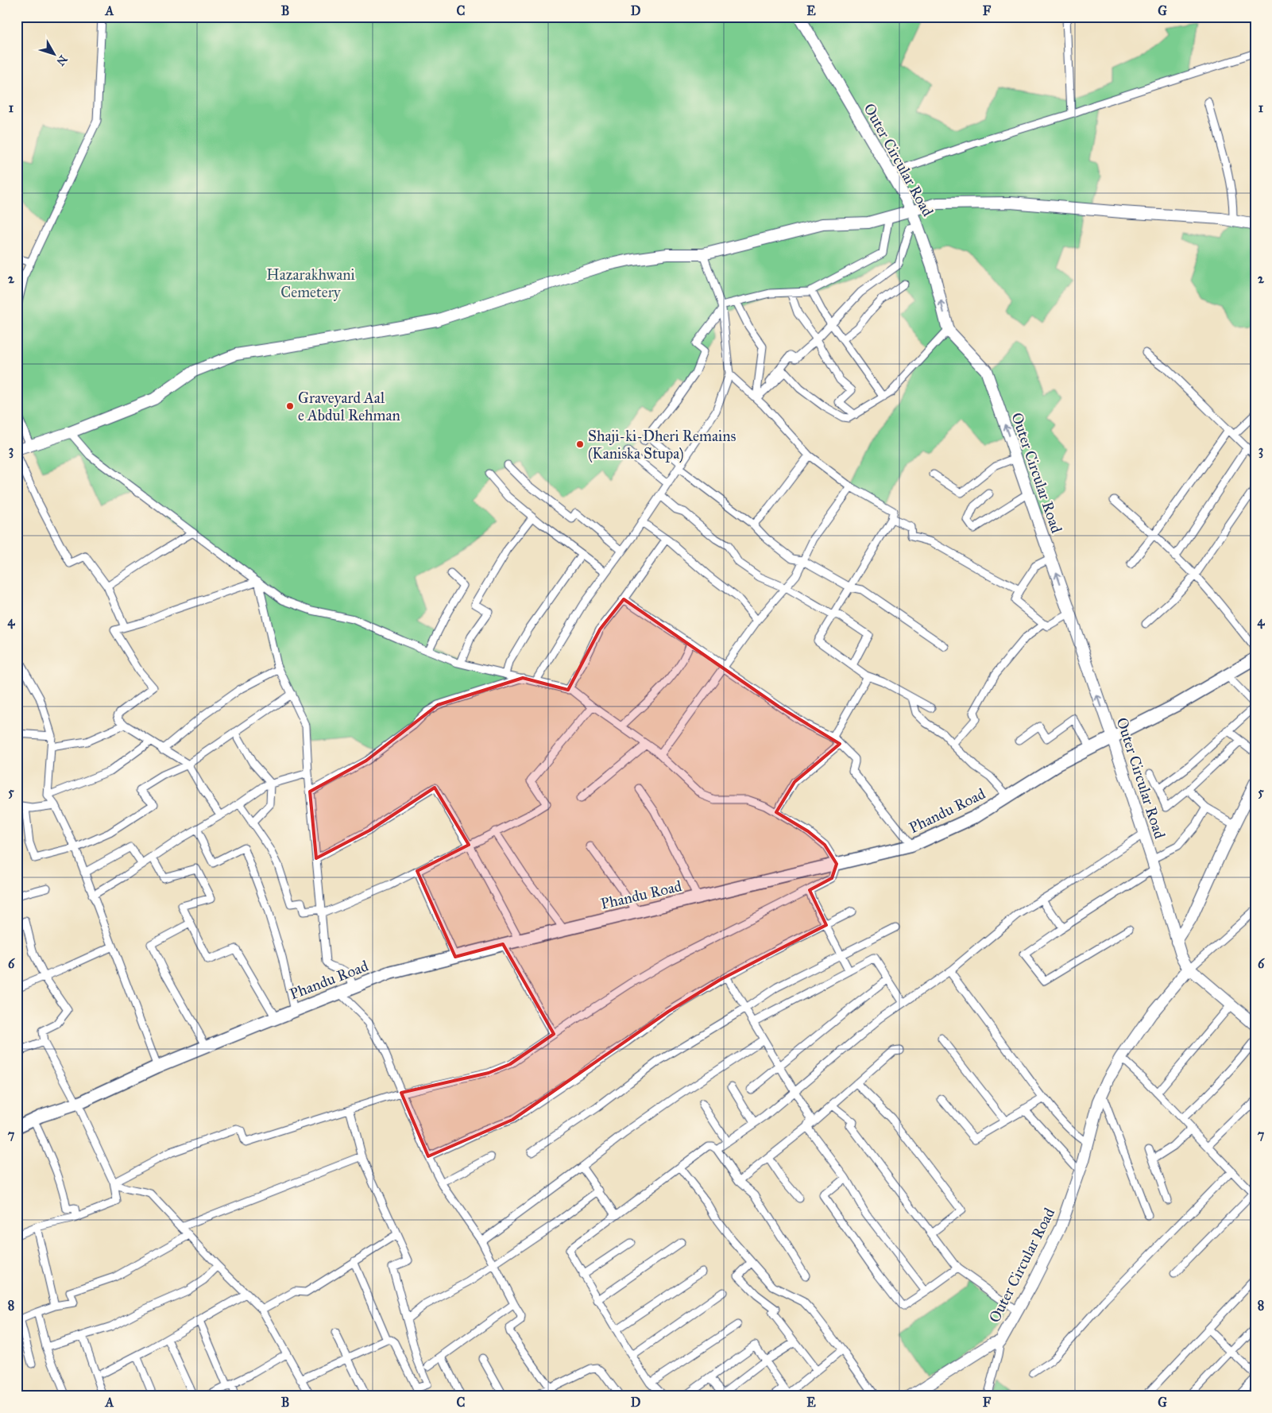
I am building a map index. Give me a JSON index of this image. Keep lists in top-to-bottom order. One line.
{"streets":{"main road":["Outer Circular Road","Phandu Road"]},"crossings":[["Outer Circular Road","Phandu Road"]],"parks":["Hazarakhwani Cemetery"],"places":["Graveyard Aal e Abdul Rehman","Shaji-ki-Dheri Remains (Kaniska Stupa)"],"north":"bottom right","grid":{"columns":["A","B","C","D","E","F","G"],"rows":["1","2","3","4","5","6","7","8"]}}
